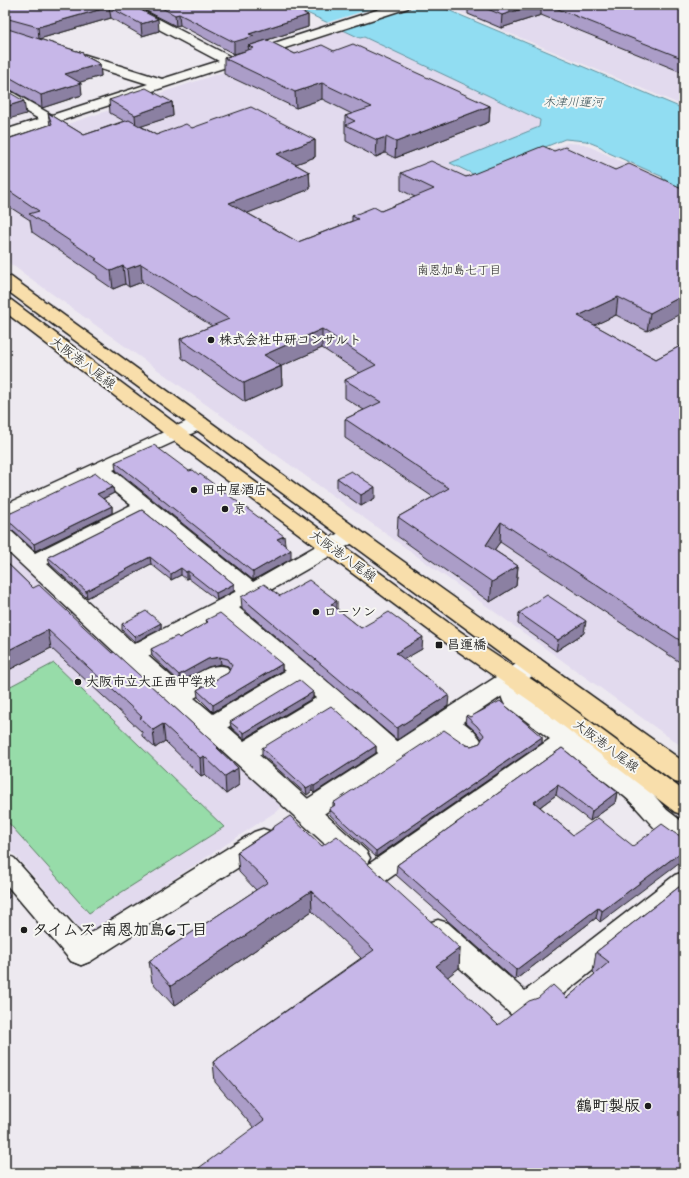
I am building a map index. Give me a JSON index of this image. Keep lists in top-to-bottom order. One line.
{"streets":{"main road":["大阪港八尾線"]},"districts":["南恩加島七丁目"],"water":["木津川運河"],"places":{"other":["株式会社中研コンサルト","田中屋酒店","京","ローソン","大阪市立大正西中学校","タイムズ 南恩加島6丁目","鶴町製版"],"transit":["昌運橋"]}}
